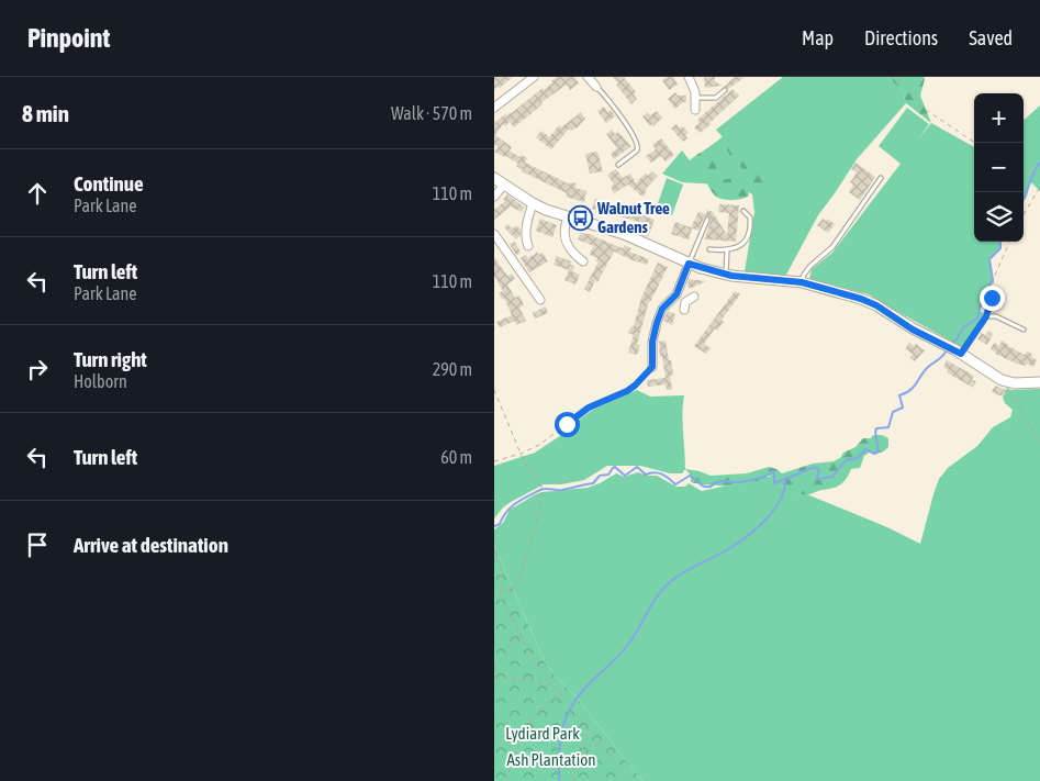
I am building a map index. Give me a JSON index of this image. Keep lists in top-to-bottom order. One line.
{"parks":["Lydiard Park","Ash Plantation"],"places":{"bus stop":["Walnut Tree Gardens"]},"page":{"header":"Pinpoint","nav":["Map","Directions","Saved"],"heading":["8 min","Walk · 570 m"],"map_buttons":["+","−"],"list":[["Continue","Park Lane","110 m"],["Turn left","Park Lane","110 m"],["Turn right","Holborn","290 m"],["Turn left","60 m"],"Arrive at destination"]}}
